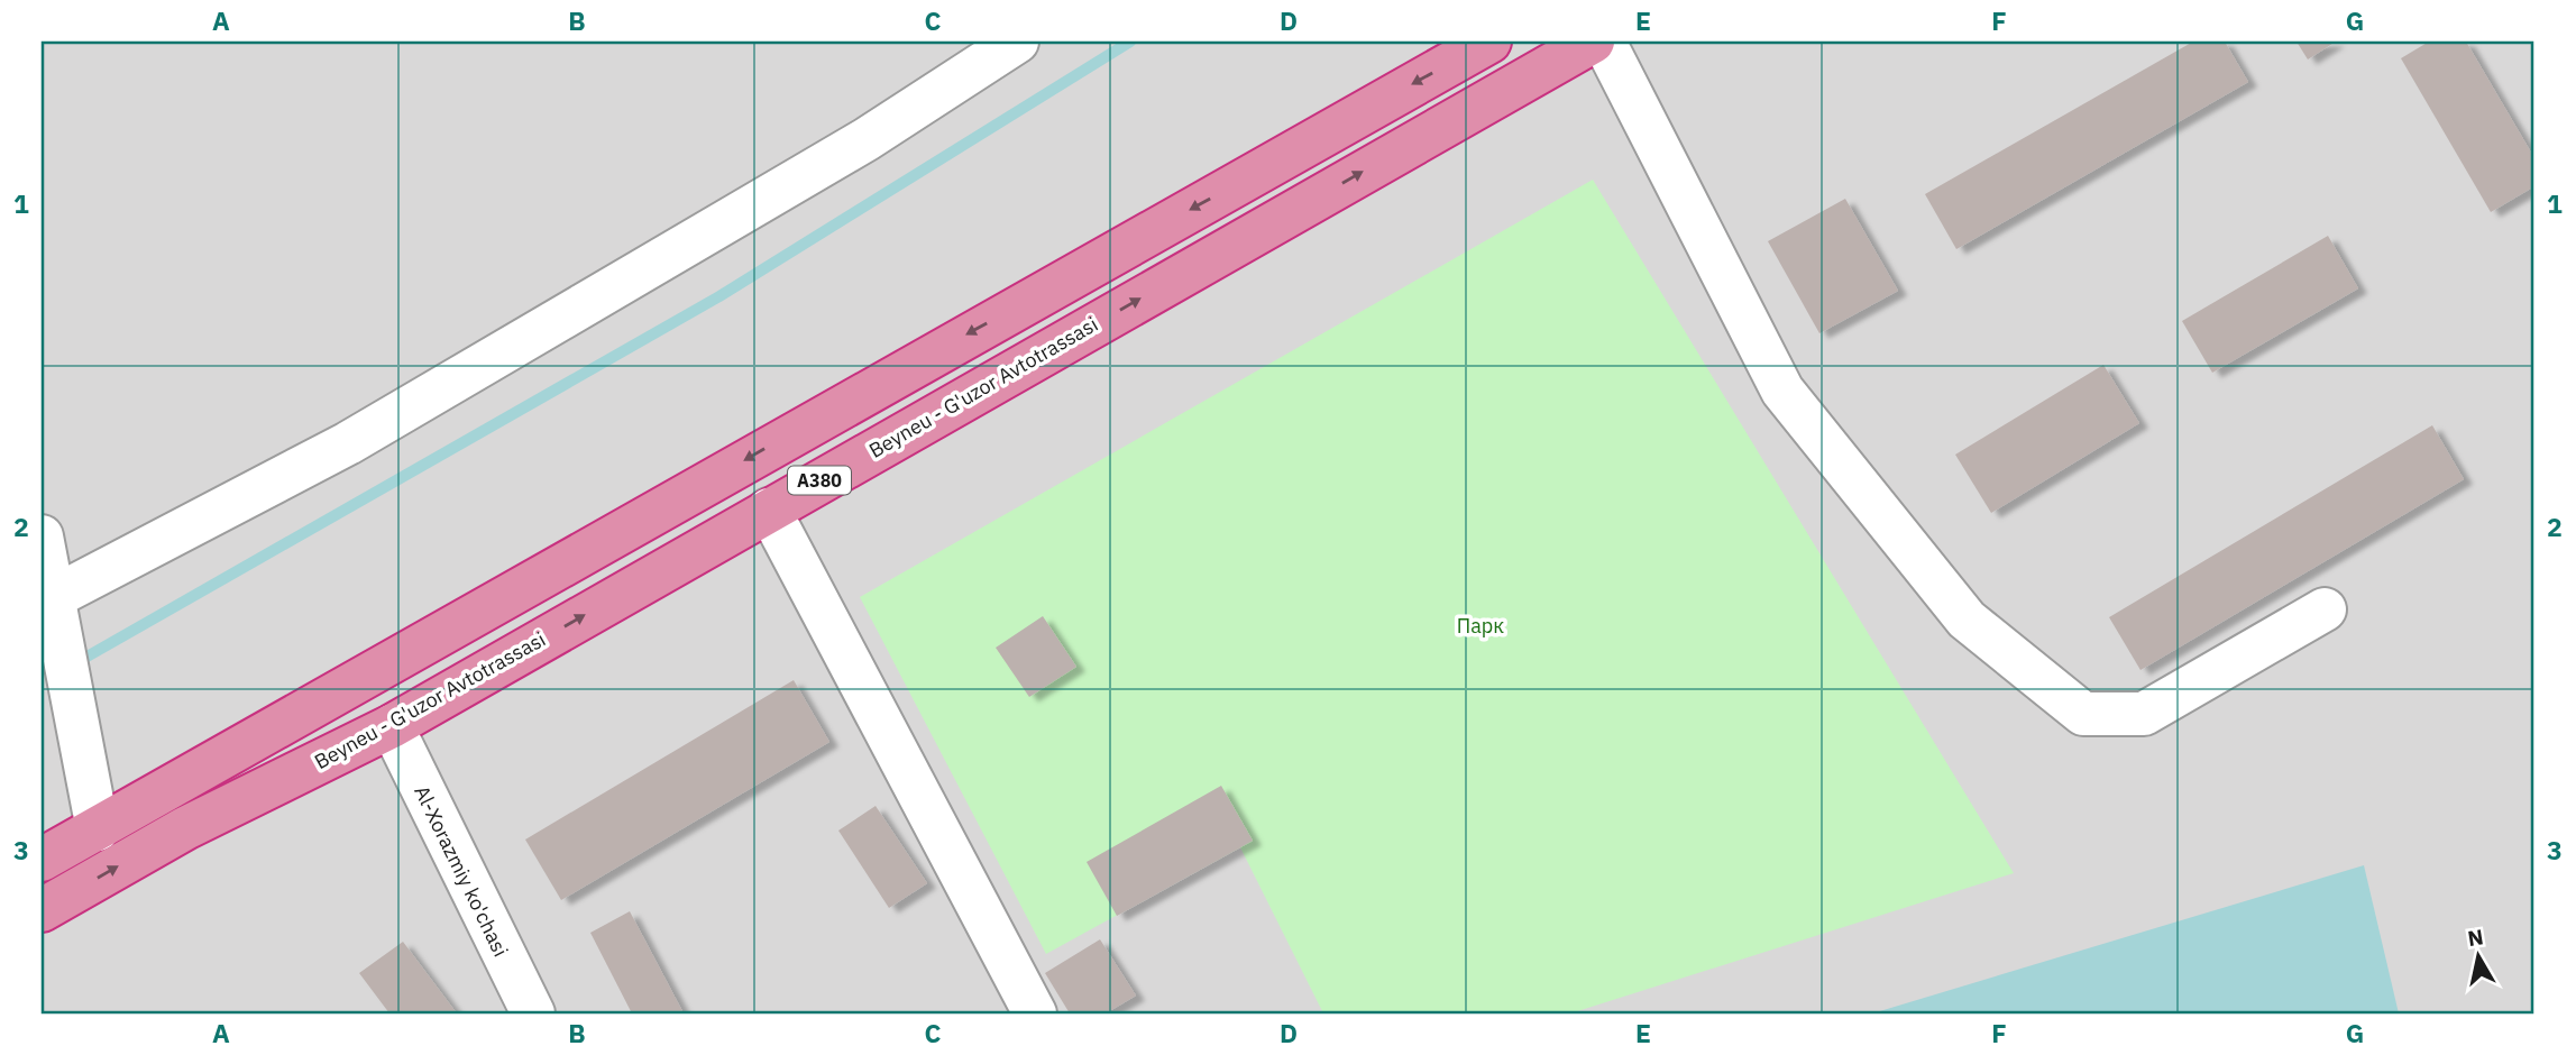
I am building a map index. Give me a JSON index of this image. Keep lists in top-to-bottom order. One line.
{"streets":{"highway":["Beyneu - G'uzor Avtotrassasi","A380"],"street":["Al-Xorazmiy ko'chasi"]},"crossings":[["Beyneu - G'uzor Avtotrassasi","Al-Xorazmiy ko'chasi"]],"parks":["Парк"],"north":"top","grid":{"columns":["A","B","C","D","E","F","G"],"rows":["1","2","3"]}}
